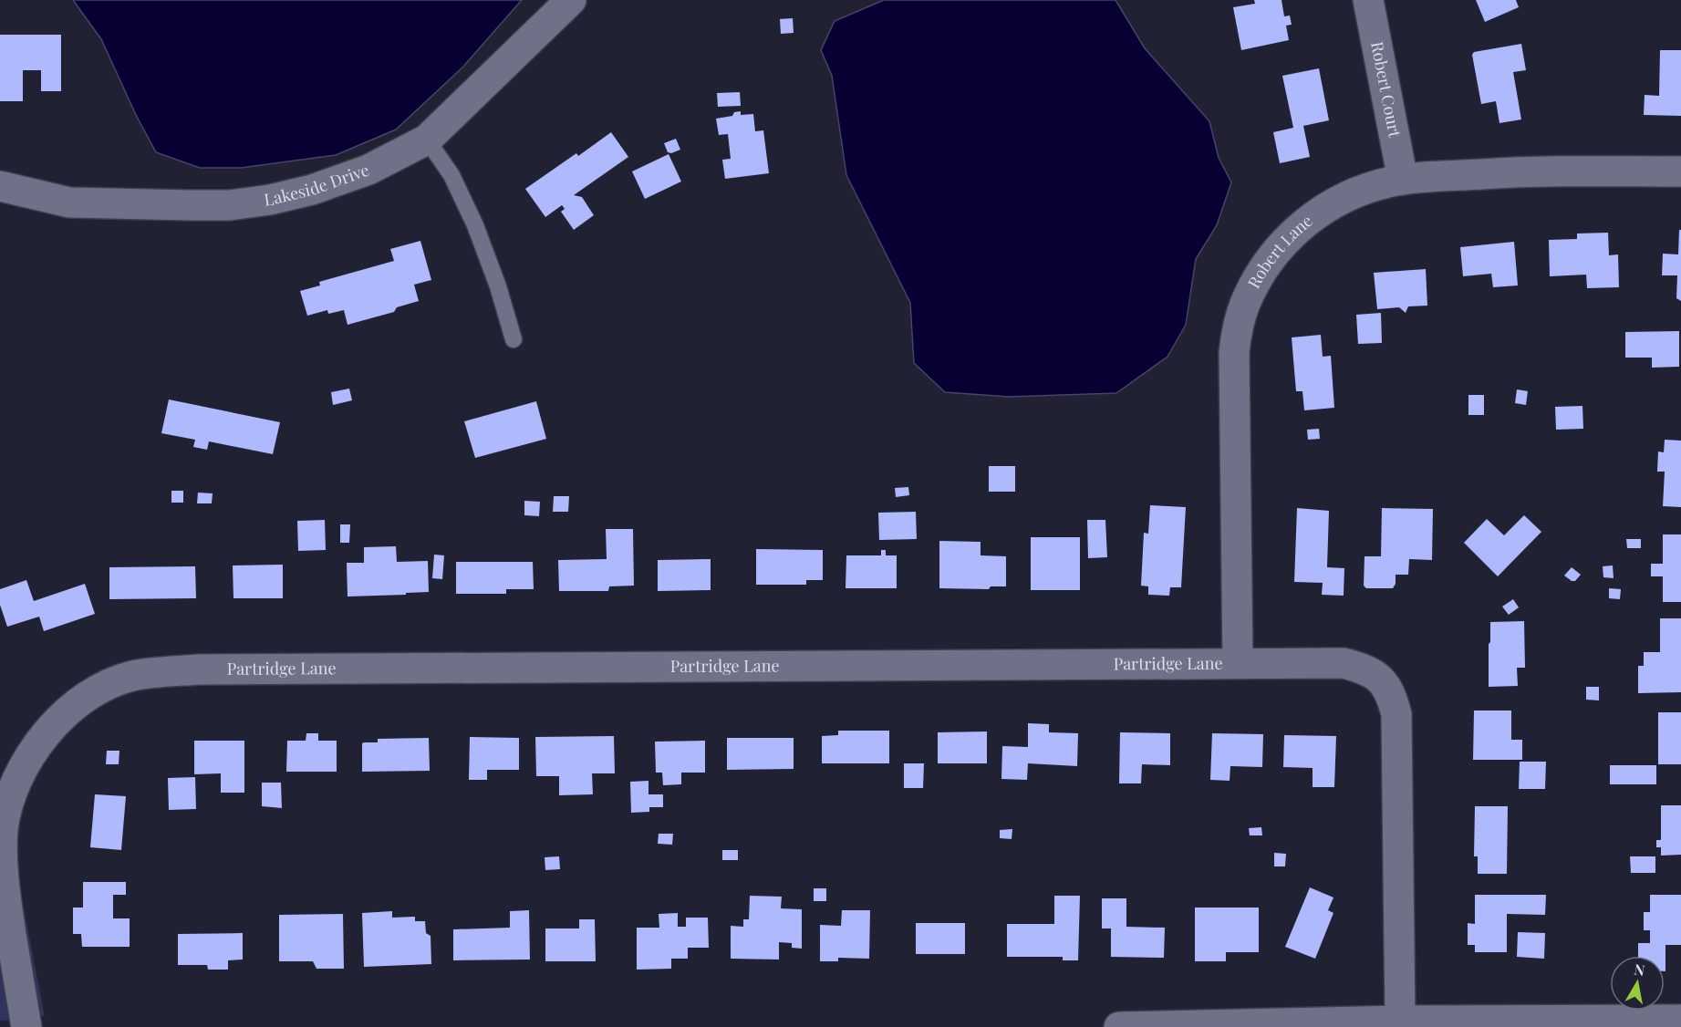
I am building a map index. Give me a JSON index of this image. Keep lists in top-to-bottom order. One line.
{"streets":{"street":["Robert Court","Lakeside Drive","Robert Lane","Partridge Lane"]},"crossings":[["Robert Court","Robert Lane"],["Robert Lane","Partridge Lane"]],"north":"top"}
